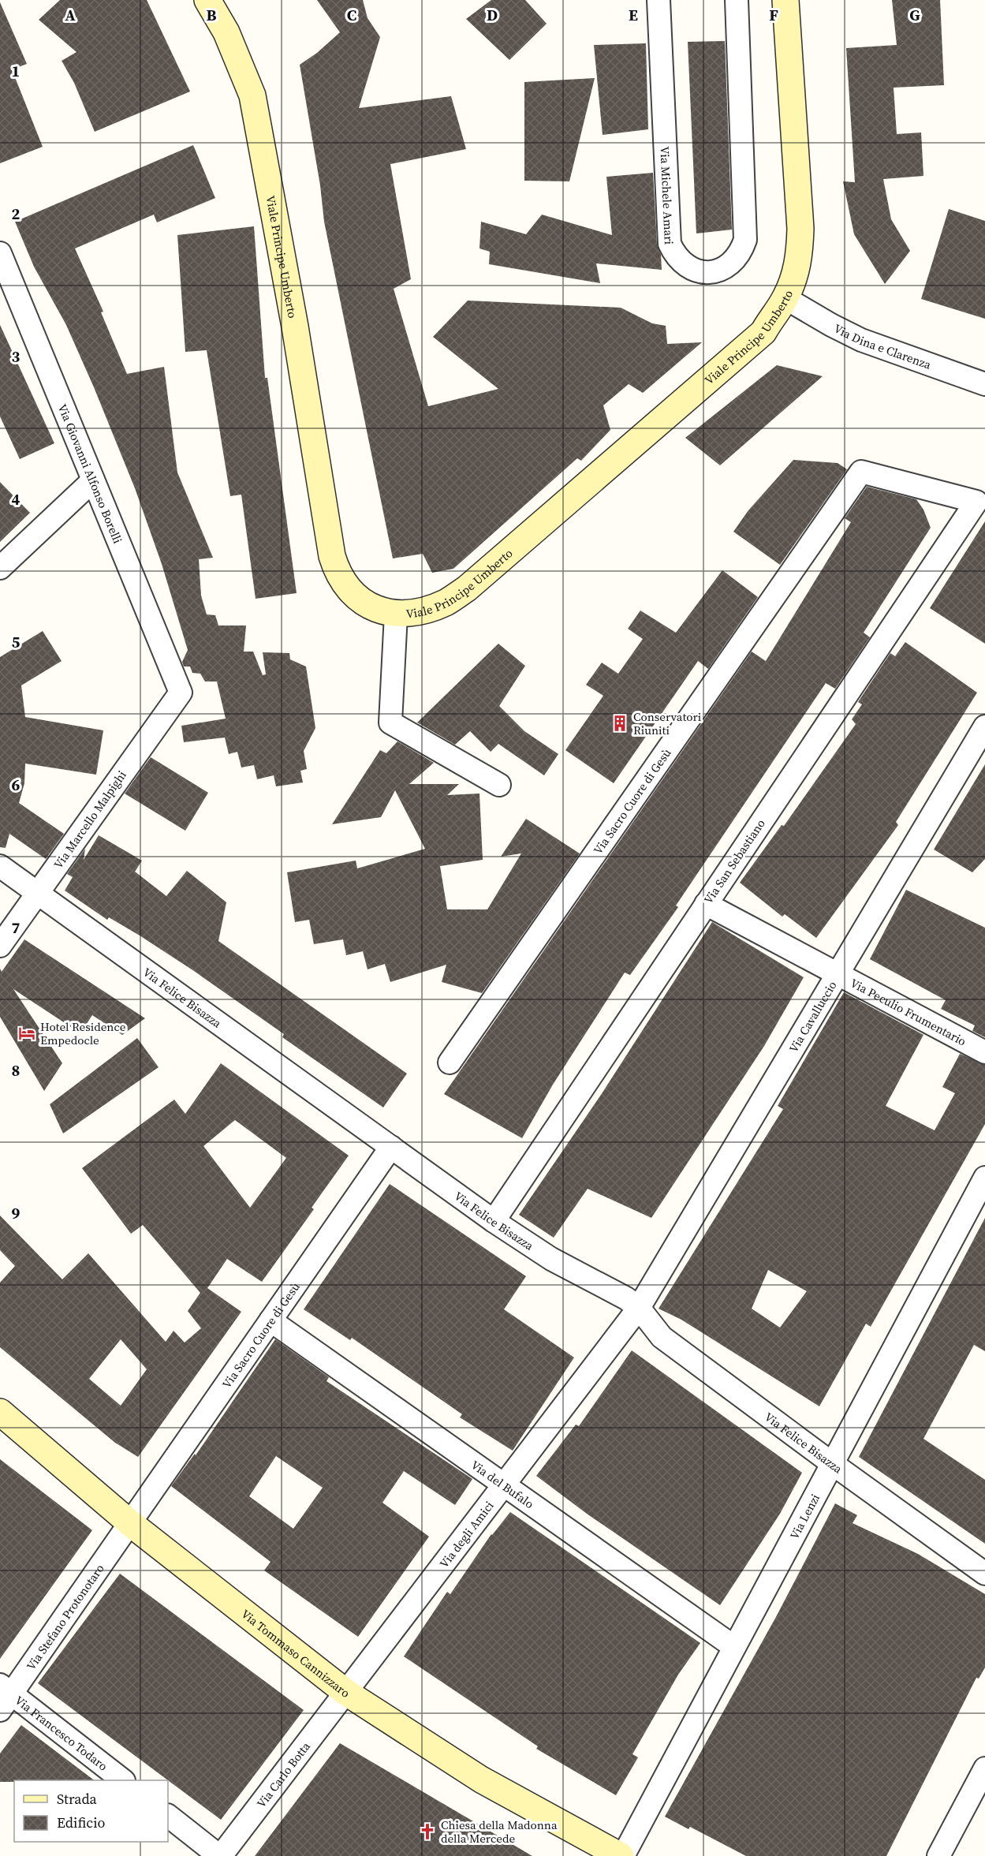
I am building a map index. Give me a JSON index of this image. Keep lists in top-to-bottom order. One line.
{"streets":{"main road":["Viale Principe Umberto","Via Tommaso Cannizzaro"],"street":["Via Michele Amari","Via Dina e Clarenza","Via Giovanni Alfonso Borelli","Via Sacro Cuore di Gesù","Via Marcello Malpighi","Via San Sebastiano","Via Felice Bisazza","Via Peculio Frumentario","Via Cavalluccio","Via del Bufalo","Via Lenzi","Via degli Amici","Via Stefano Protonotaro","Via Francesco Todaro","Via Carlo Botta"]},"crossings":[["Viale Principe Umberto","Via Dina e Clarenza"],["Via Giovanni Alfonso Borelli","Via Marcello Malpighi"],["Via Sacro Cuore di Gesù","Via San Sebastiano"],["Via Sacro Cuore di Gesù","Via Felice Bisazza"],["Via Sacro Cuore di Gesù","Via del Bufalo"],["Via Sacro Cuore di Gesù","Via Stefano Protonotaro"],["Via Sacro Cuore di Gesù","Via Tommaso Cannizzaro"],["Via Marcello Malpighi","Via Felice Bisazza"],["Via San Sebastiano","Via Felice Bisazza"],["Via San Sebastiano","Via Peculio Frumentario"],["Via Felice Bisazza","Via Cavalluccio"],["Via Felice Bisazza","Via Lenzi"],["Via Felice Bisazza","Via degli Amici"],["Via Peculio Frumentario","Via Cavalluccio"],["Via Cavalluccio","Via degli Amici"],["Via del Bufalo","Via Lenzi"],["Via del Bufalo","Via degli Amici"],["Via Lenzi","Via Tommaso Cannizzaro"],["Via degli Amici","Via Tommaso Cannizzaro"],["Via degli Amici","Via Carlo Botta"],["Via Stefano Protonotaro","Via Tommaso Cannizzaro"],["Via Stefano Protonotaro","Via Francesco Todaro"],["Via Tommaso Cannizzaro","Via Carlo Botta"]],"places":{"building":["Conservatori Riuniti"],"hotel":["Hotel Residence Empedocle"],"church":["Chiesa della Madonna della Mercede"]},"legend":["Strada","Edificio"],"grid":{"columns":["A","B","C","D","E","F","G"],"rows":["1","2","3","4","5","6","7","8","9"]}}
